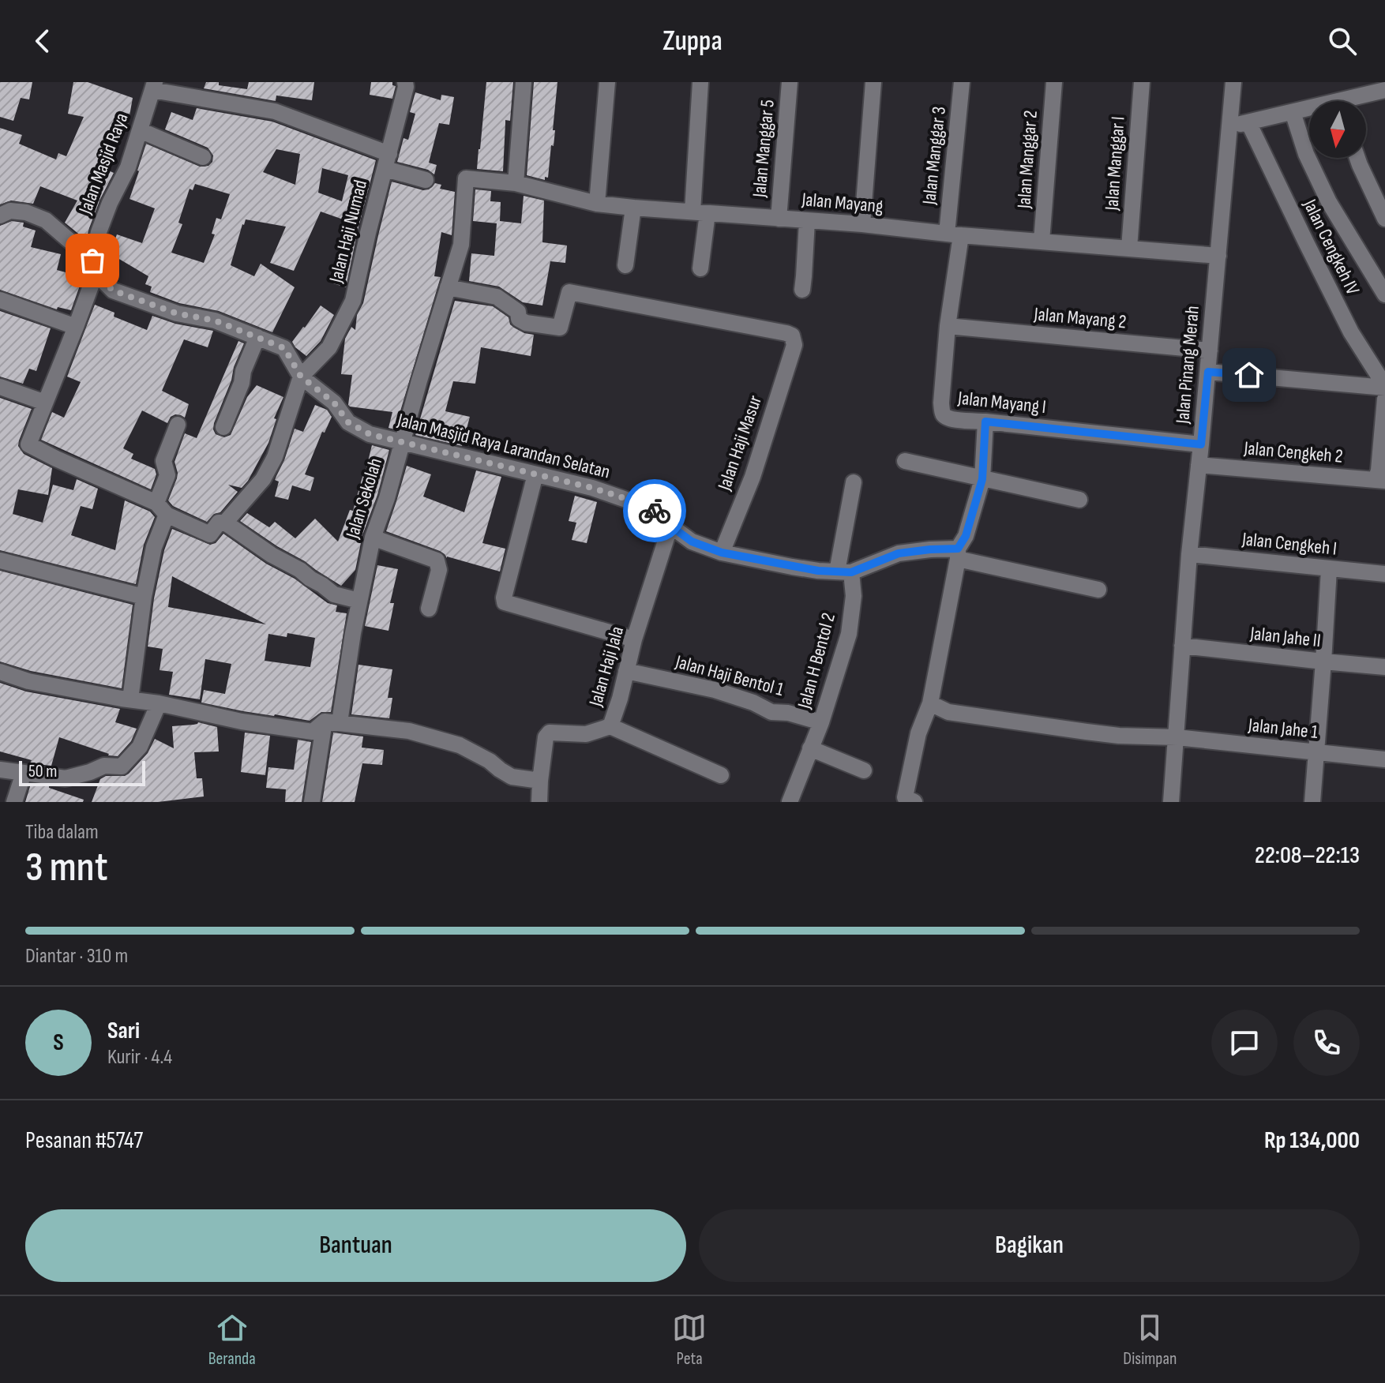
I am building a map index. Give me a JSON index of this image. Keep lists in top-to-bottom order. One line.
{"streets":{"street":["Jalan Manggar 5","Jalan Manggar 3","Jalan Manggar 2","Jalan Masjid Raya","Jalan Manggar I","Jalan Mayang","Jalan Haji Numad","Jalan Cengkeh IV","Jalan Mayang 2","Jalan Pinang Merah","Jalan Mayang I","Jalan Haji Masur","Jalan Masjid Raya Larandan Selatan","Jalan Cengkeh 2","Jalan Sekolah","Jalan Cengkeh I","Jalan Jahe II","Jalan H Bentol 2","Jalan Haji Jala","Jalan Haji Bentol 1","Jalan Jahe 1"]},"crossings":[["Jalan Manggar 5","Jalan Mayang"],["Jalan Manggar 3","Jalan Mayang"],["Jalan Manggar 3","Jalan Mayang I"],["Jalan Manggar 2","Jalan Mayang"],["Jalan Masjid Raya","Jalan Masjid Raya Larandan Selatan"],["Jalan Manggar I","Jalan Mayang"],["Jalan Mayang","Jalan Pinang Merah"],["Jalan Mayang","Jalan Mayang I"],["Jalan Mayang","Jalan Sekolah"],["Jalan Haji Numad","Jalan Masjid Raya Larandan Selatan"],["Jalan Mayang 2","Jalan Pinang Merah"],["Jalan Mayang 2","Jalan Mayang I"],["Jalan Pinang Merah","Jalan Mayang I"],["Jalan Pinang Merah","Jalan Cengkeh 2"],["Jalan Pinang Merah","Jalan Cengkeh I"],["Jalan Pinang Merah","Jalan Jahe II"],["Jalan Pinang Merah","Jalan Jahe 1"],["Jalan Haji Masur","Jalan Masjid Raya Larandan Selatan"],["Jalan Haji Masur","Jalan Sekolah"],["Jalan Masjid Raya Larandan Selatan","Jalan Sekolah"],["Jalan Masjid Raya Larandan Selatan","Jalan H Bentol 2"],["Jalan Masjid Raya Larandan Selatan","Jalan Haji Jala"],["Jalan H Bentol 2","Jalan Haji Bentol 1"],["Jalan Haji Jala","Jalan Haji Bentol 1"]],"scale_bar":"50 m","north":"bottom","page":{"header":"Zuppa","scale":"50 m","heading":["3 mnt","Tiba dalam","22:08–22:13"],"panel":["Sari","Kurir · 4.4","Pesanan #5747","Rp 134,000"],"bar":"Diantar · 310 m","round":"S","buttons":["Bantuan","Bagikan"],"tabs":["Beranda","Peta","Disimpan"]}}
